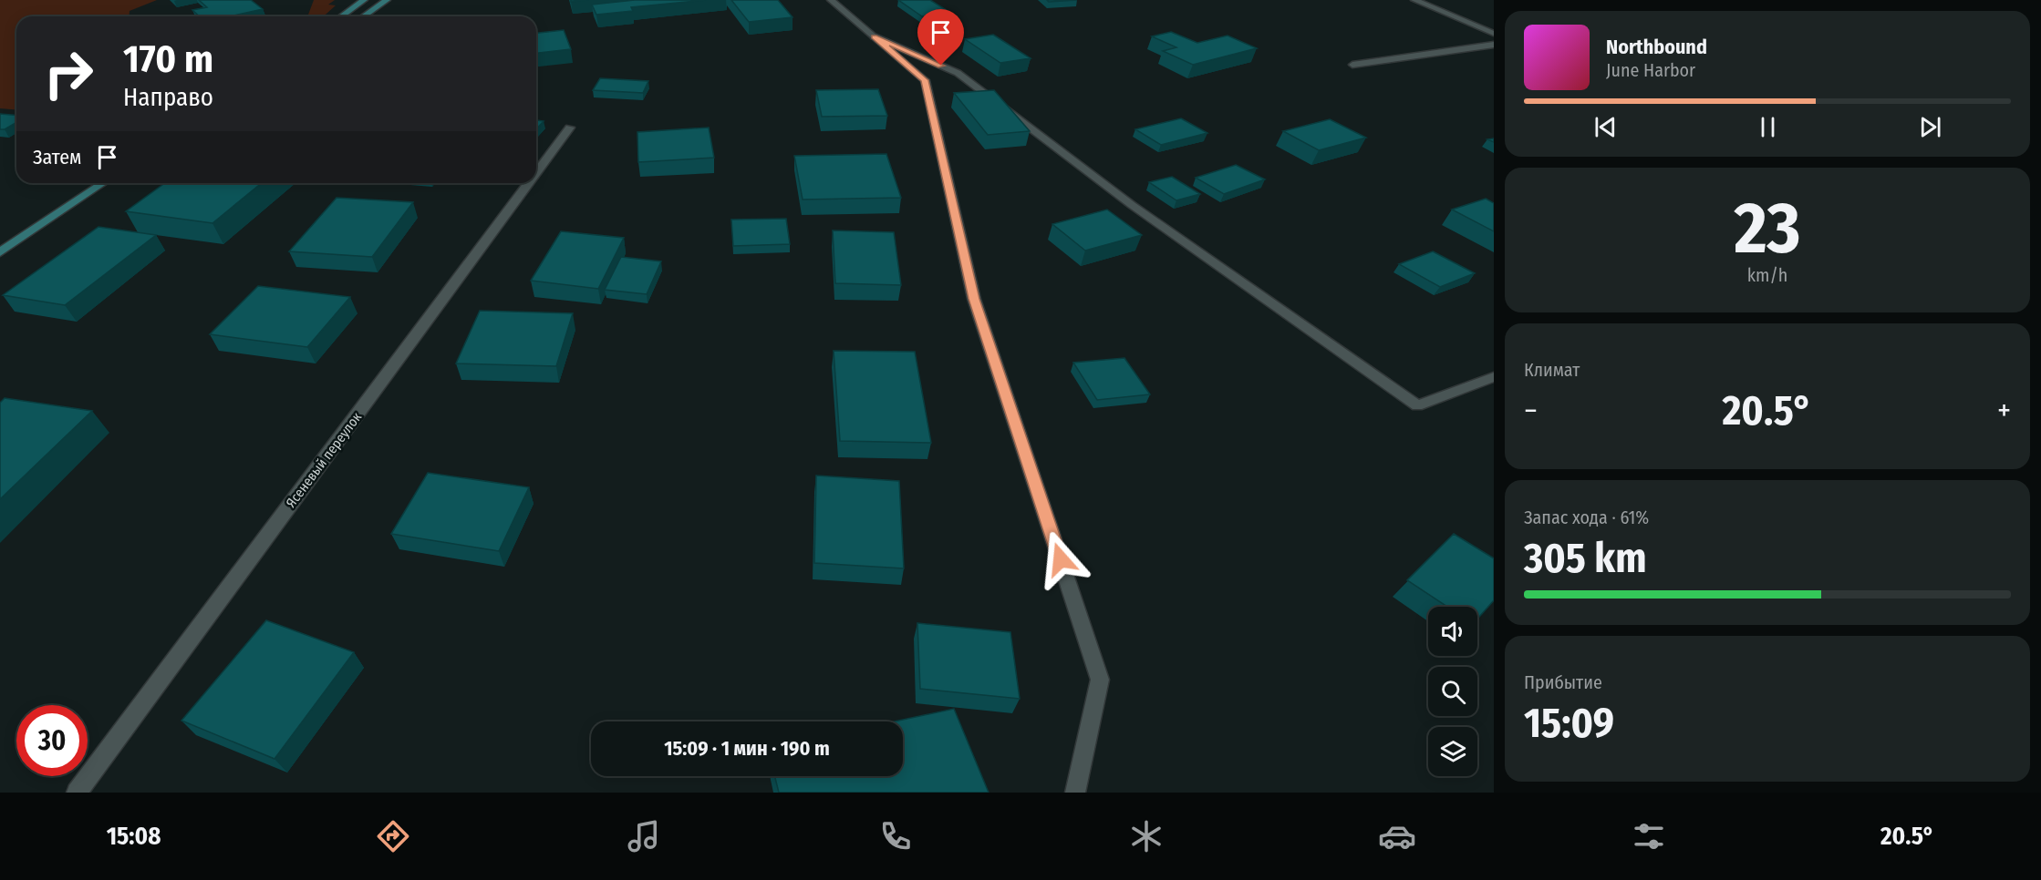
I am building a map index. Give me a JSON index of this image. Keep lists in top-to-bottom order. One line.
{"streets":{"street":["Ясеневый переулок"]},"page":{"turn":["170 m","Направо"],"song":["Northbound","June Harbor"],"then":"Затем","tile":[["23","km/h"],"Климат",["Запас хода · 61%","305 km"],["Прибытие","15:09"]],"heat":["−","20.5°","+"],"limit":"30","trip":"15:09 · 1 мин · 190 m","tabs":["15:08","20.5°"]}}
